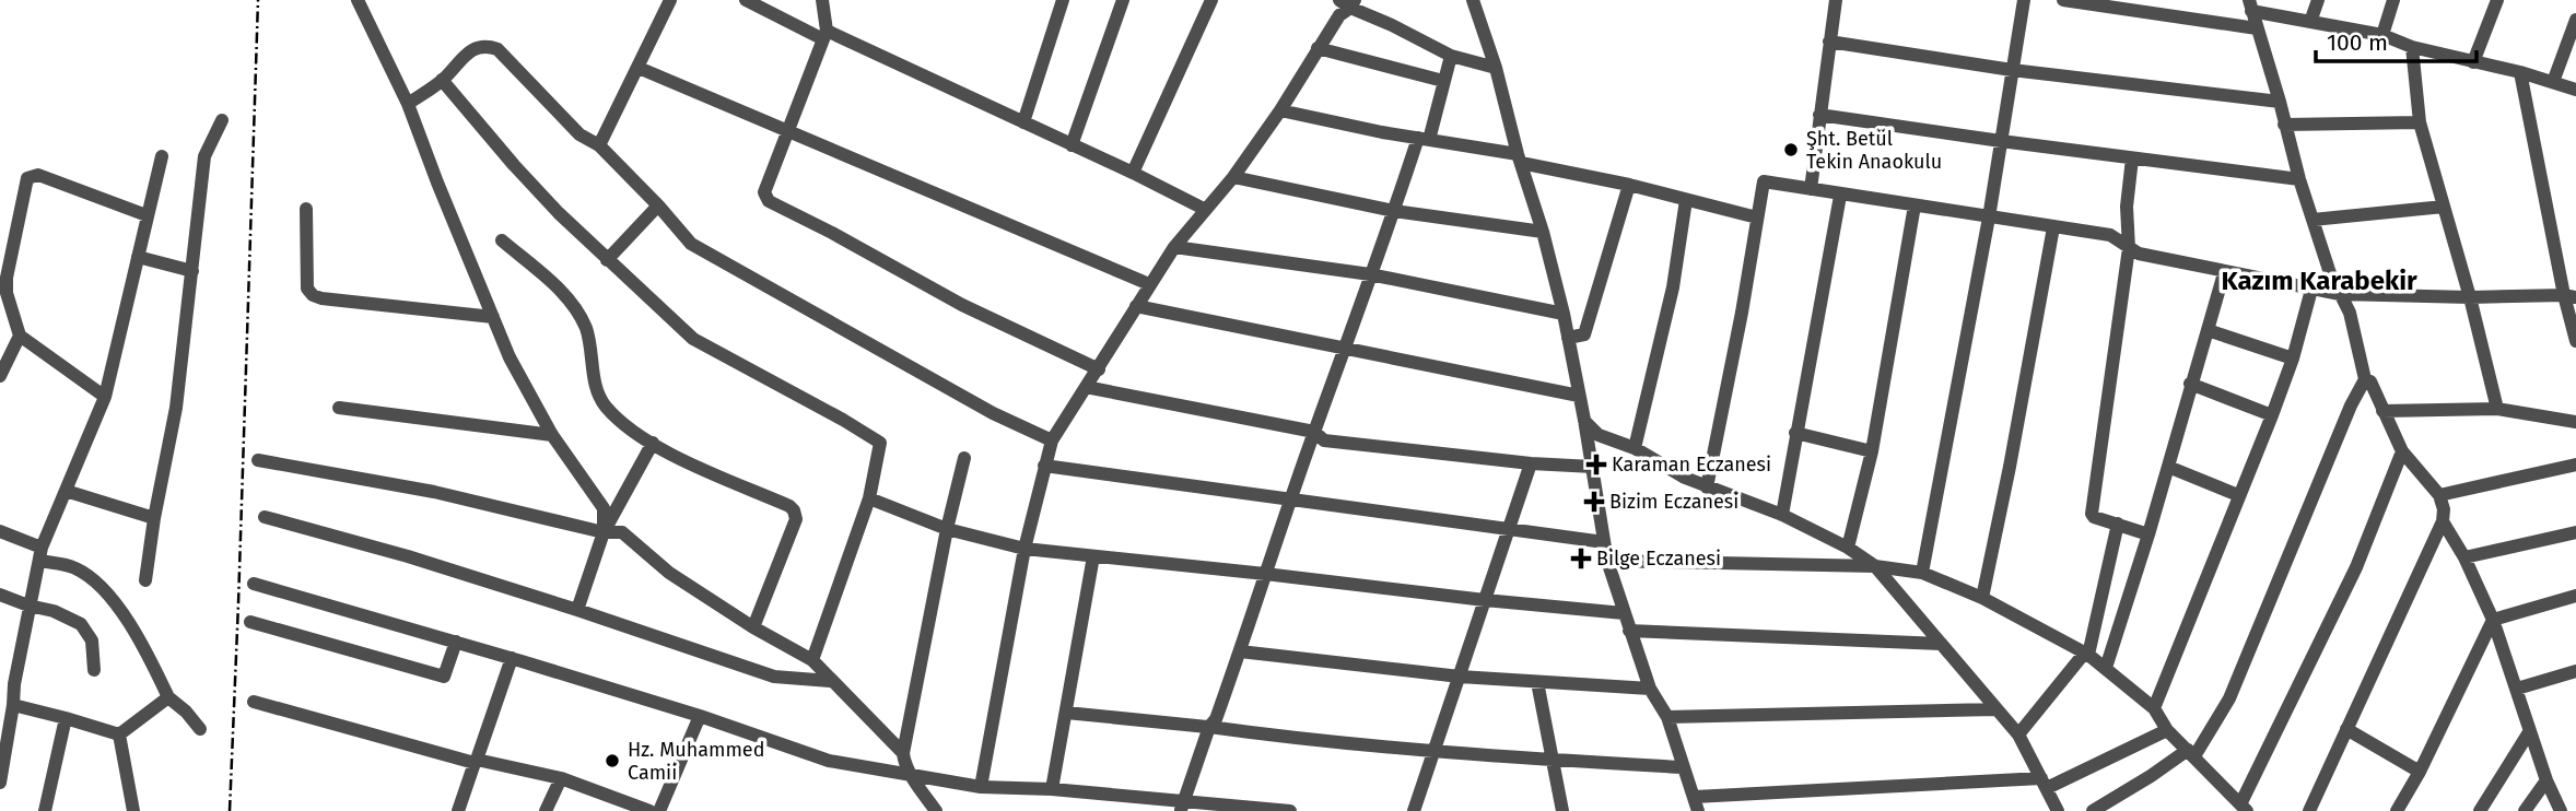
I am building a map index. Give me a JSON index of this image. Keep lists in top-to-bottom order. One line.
{"districts":["Kazım Karabekir"],"places":{"other":["Şht. Betül Tekin Anaokulu","Hz. Muhammed Camii"],"health":["Karaman Eczanesi","Bizim Eczanesi","Bilge Eczanesi"]},"scale_bar":"100 m"}
